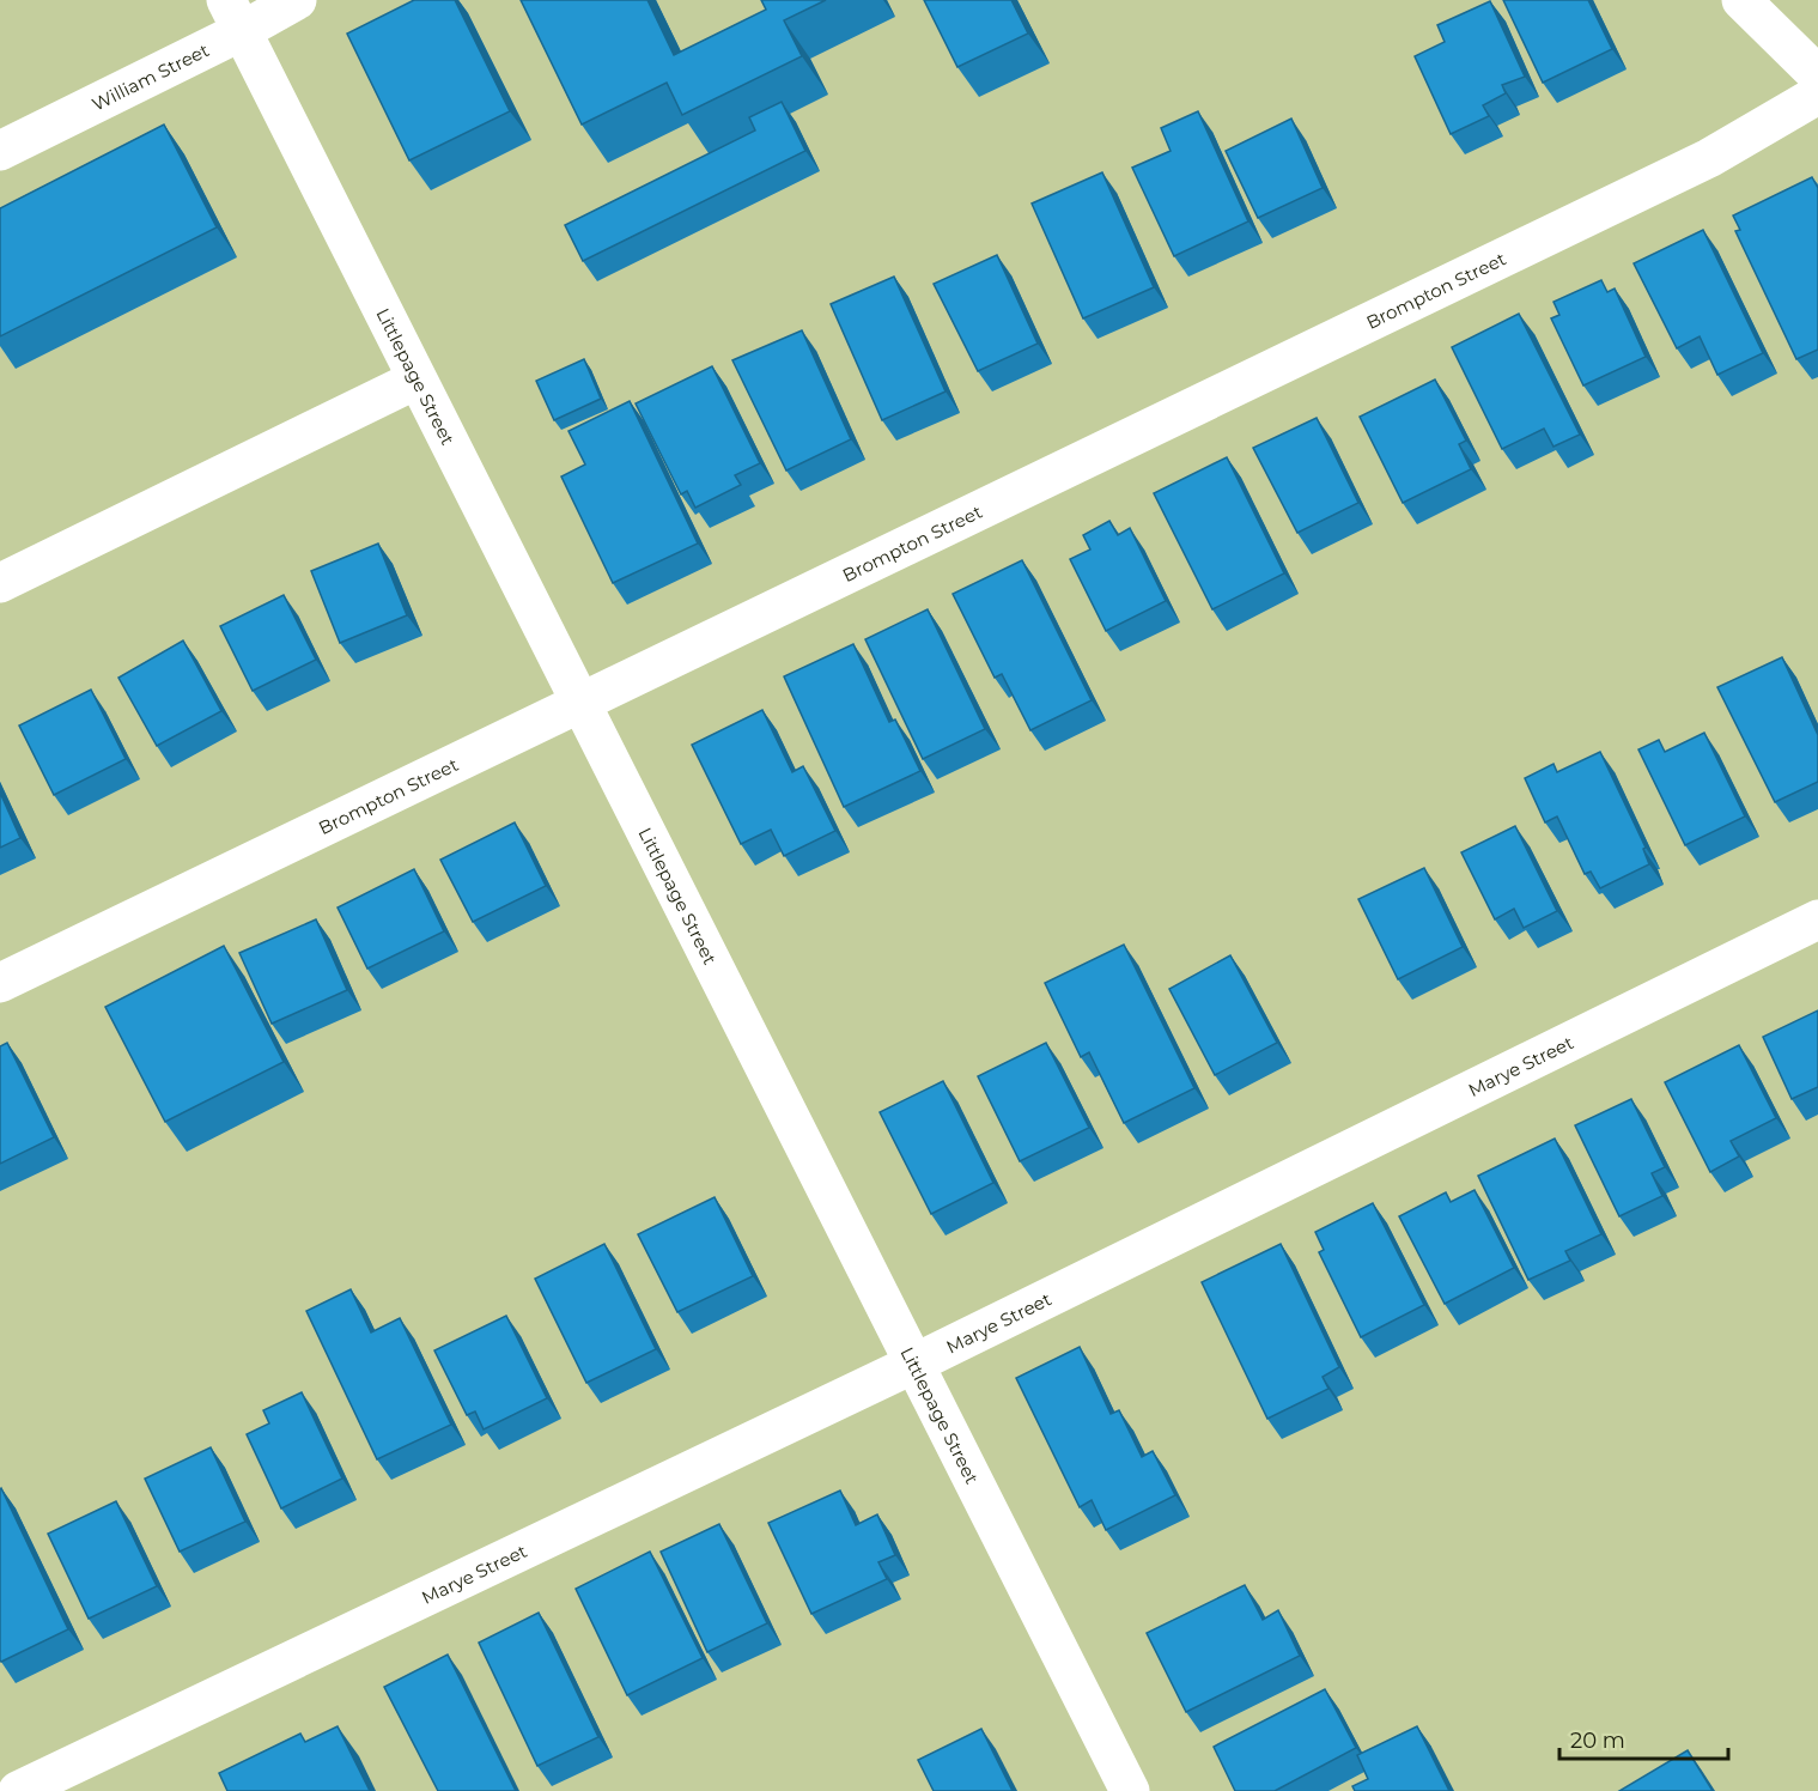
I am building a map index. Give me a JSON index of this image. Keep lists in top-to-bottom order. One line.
{"streets":{"street":["William Street","Brompton Street","Littlepage Street","Marye Street"]},"crossings":[["William Street","Littlepage Street"],["Brompton Street","Littlepage Street"],["Littlepage Street","Marye Street"]],"scale_bar":"20 m"}
